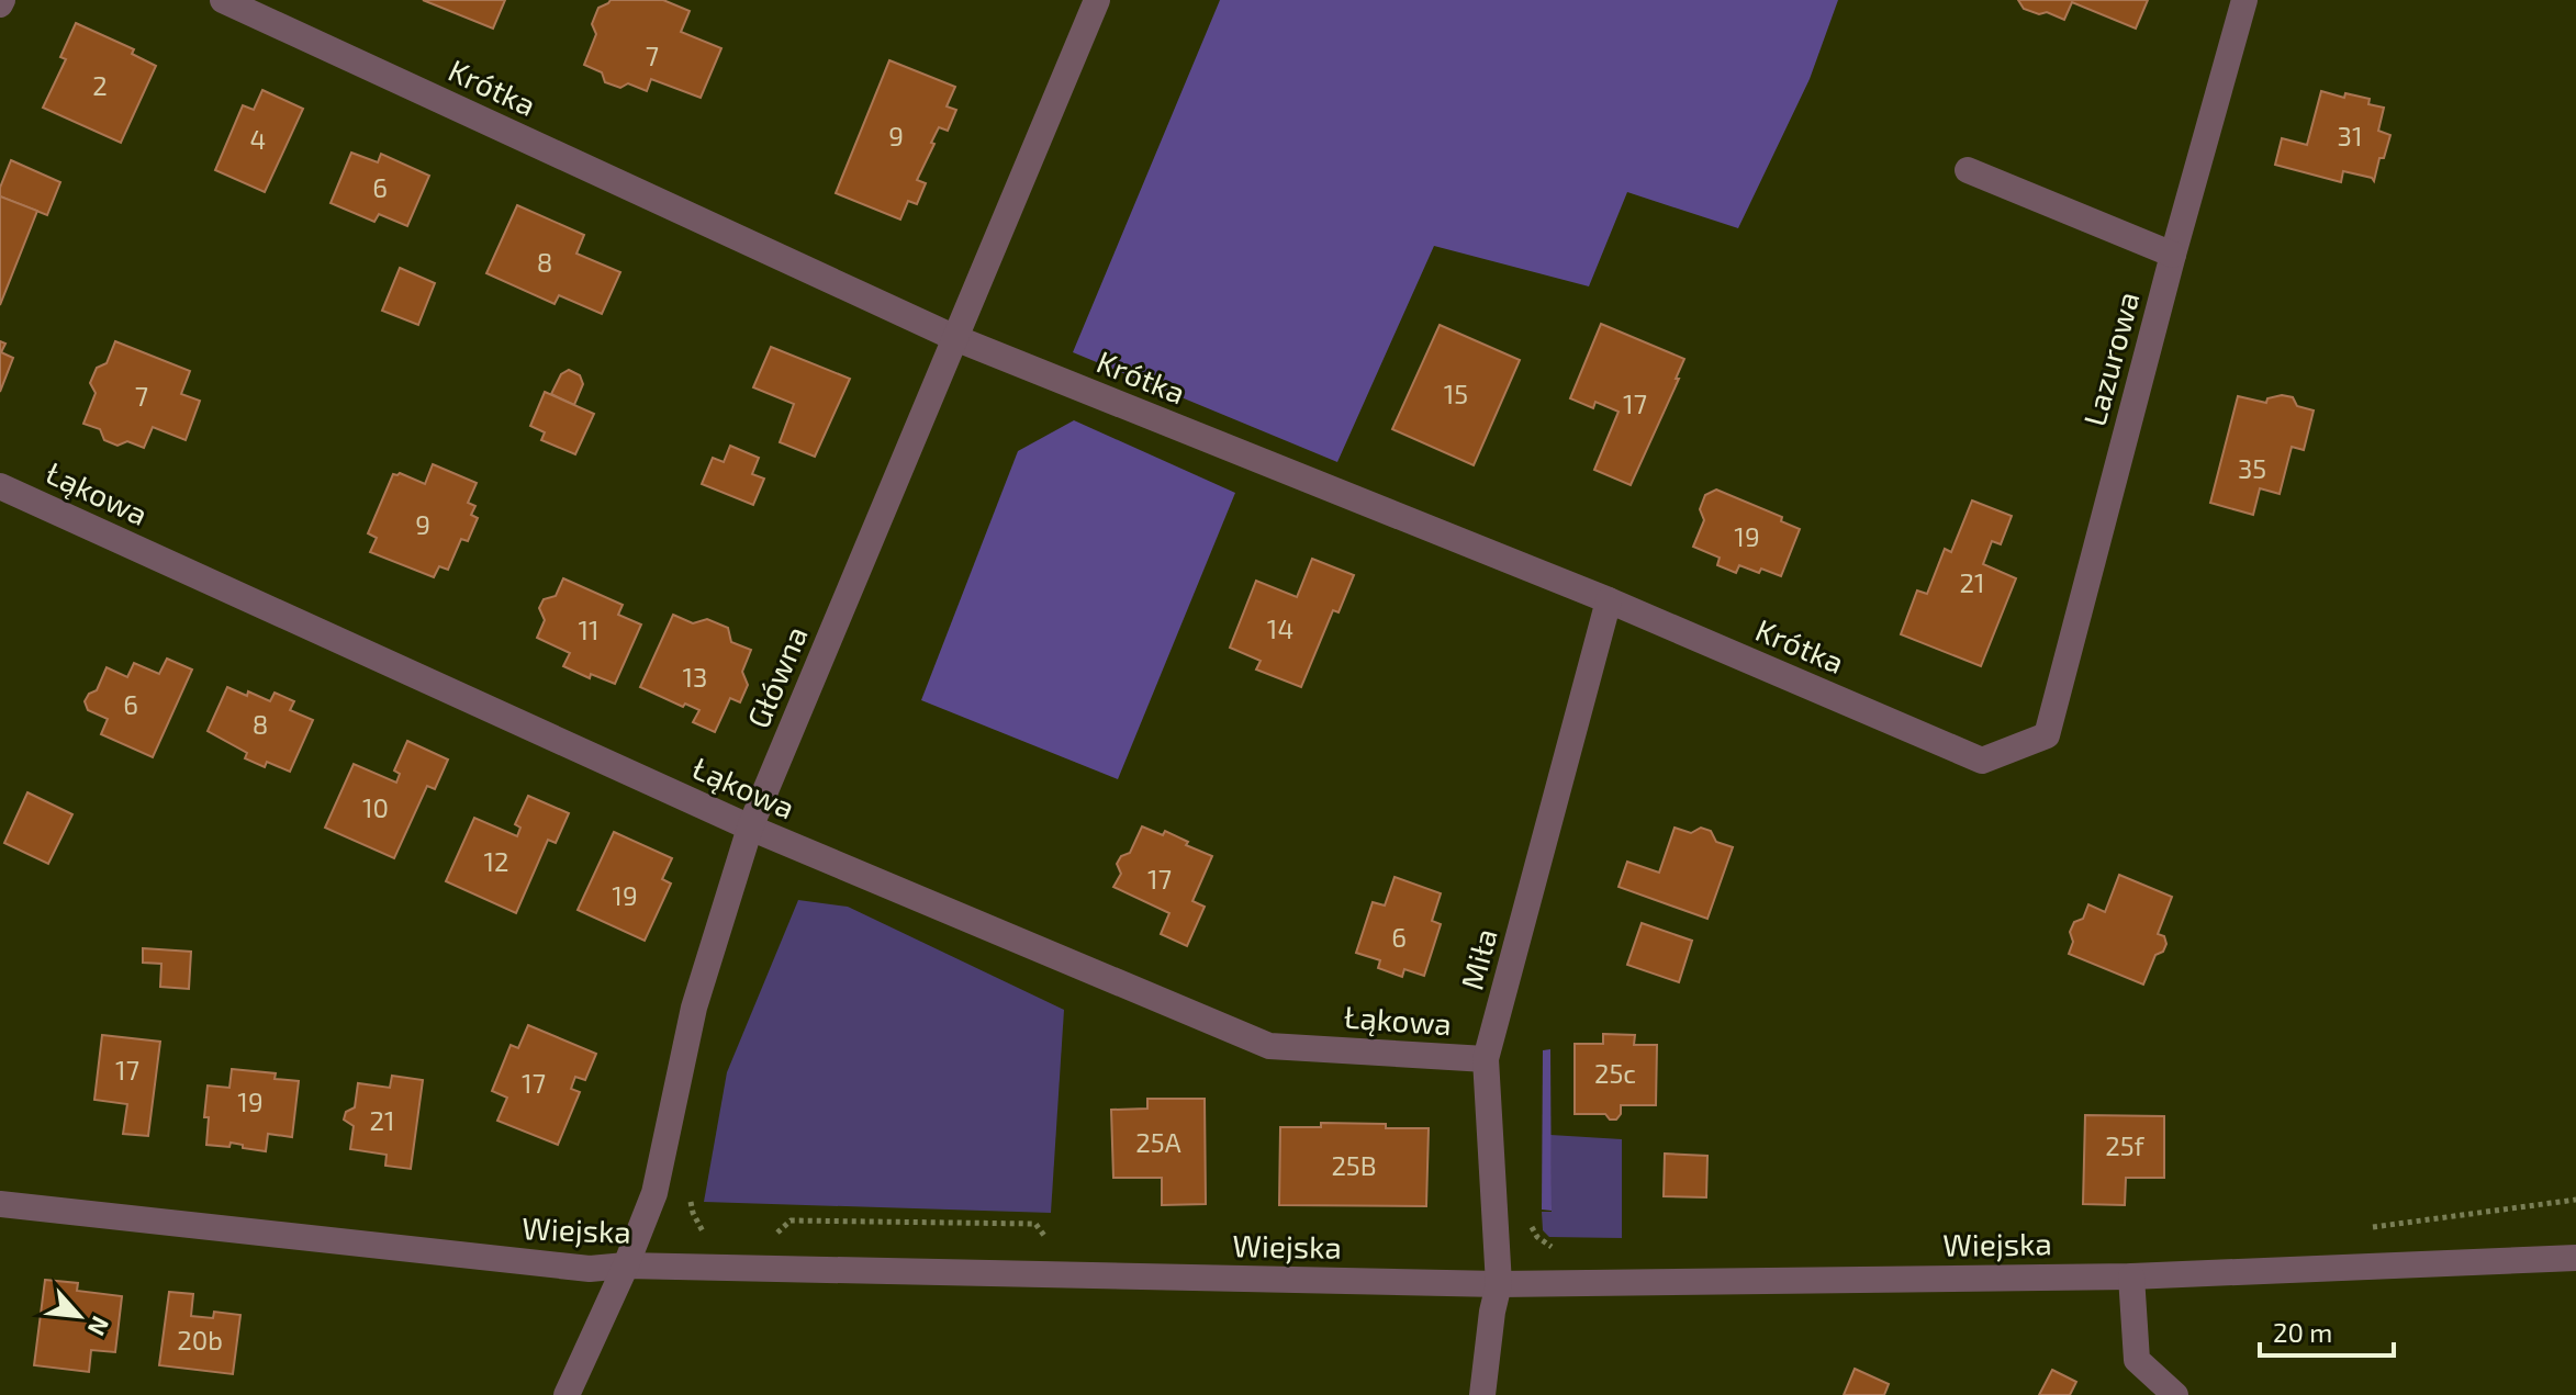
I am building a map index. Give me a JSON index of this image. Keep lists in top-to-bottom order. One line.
{"streets":{"street":["Krótka","Lazurowa","Łąkowa","Główna","Miła","Wiejska"]},"crossings":[["Krótka","Lazurowa"],["Krótka","Główna"],["Krótka","Miła"],["Łąkowa","Główna"],["Łąkowa","Miła"],["Główna","Wiejska"],["Miła","Wiejska"]],"house_numbers":["7","2","9","31","4","6","8","15","7","17","35","9","19","21","14","11","13","6","8","10","12","17","19","6","17","25c","17","19","21","25A","25f","25B","20b"],"scale_bar":"20 m","north":"bottom right"}
